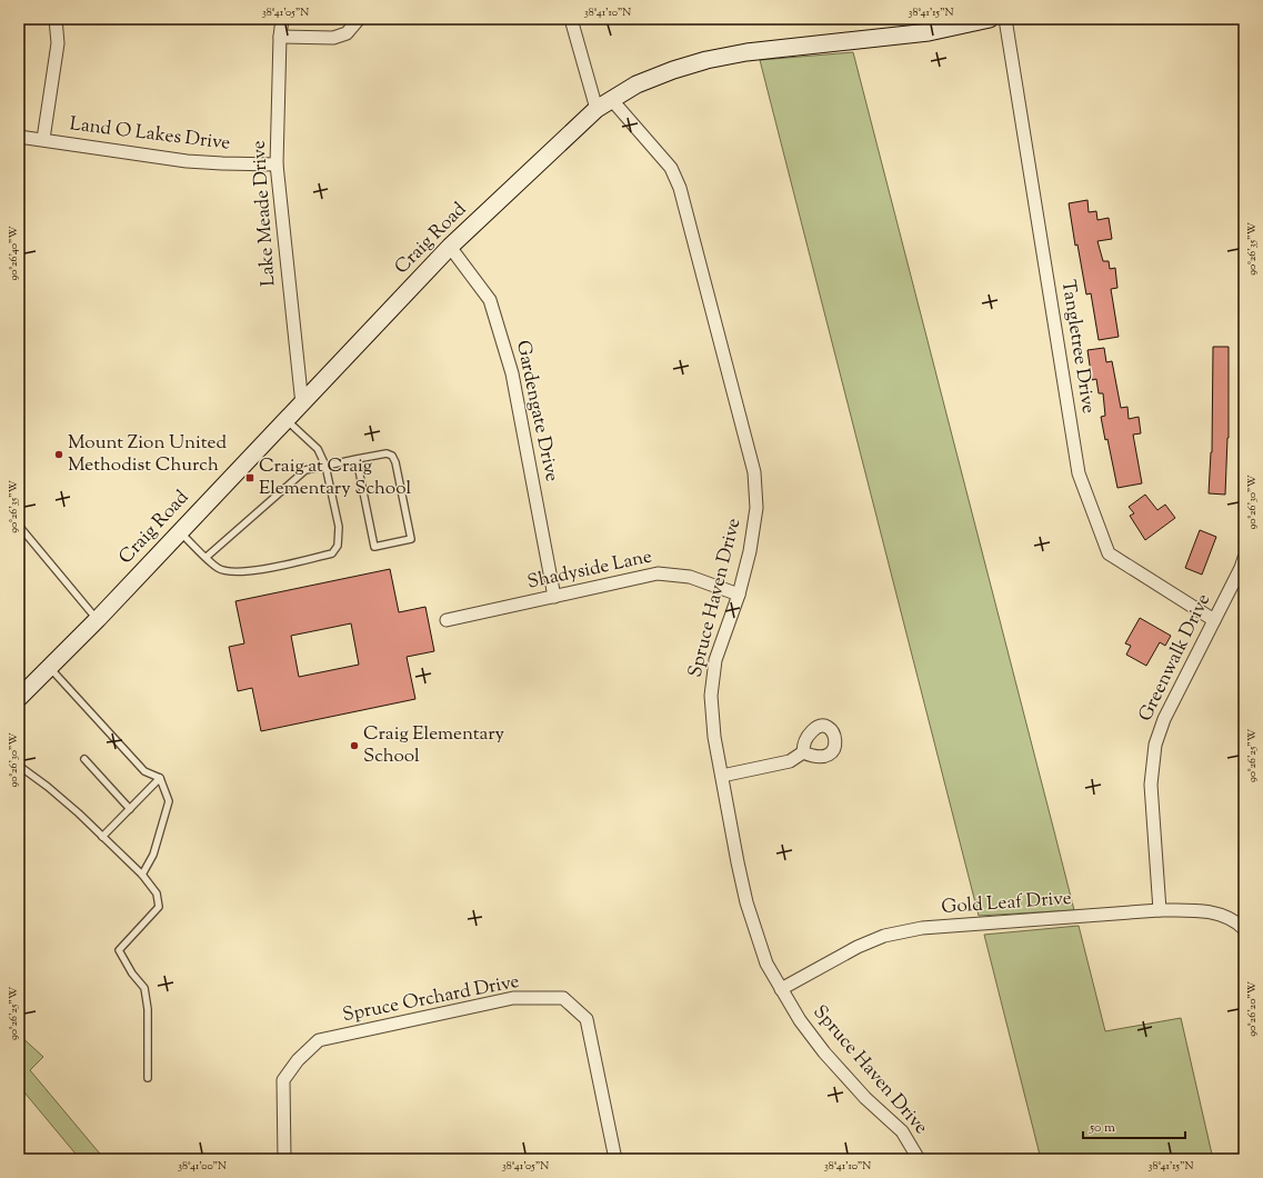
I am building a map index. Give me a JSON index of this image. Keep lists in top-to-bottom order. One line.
{"streets":{"main road":["Craig Road"],"street":["Land O Lakes Drive","Lake Meade Drive","Tangletree Drive","Gardengate Drive","Shadyside Lane","Spruce Haven Drive","Greenwalk Drive","Gold Leaf Drive","Spruce Orchard Drive"]},"crossings":[["Land O Lakes Drive","Lake Meade Drive"],["Lake Meade Drive","Craig Road"],["Craig Road","Gardengate Drive"],["Craig Road","Spruce Haven Drive"],["Tangletree Drive","Greenwalk Drive"],["Gardengate Drive","Shadyside Lane"],["Shadyside Lane","Spruce Haven Drive"],["Spruce Haven Drive","Gold Leaf Drive"],["Greenwalk Drive","Gold Leaf Drive"]],"places":{"other":["Mount Zion United Methodist Church","Craig Elementary School"],"transit":["Craig at Craig Elementary School"]},"scale_bar":"50 m","coordinates":["38°41'05\"N","38°41'10\"N","38°41'15\"N","90°26'35\"W","90°26'40\"W","90°26'30\"W","90°26'25\"W","90°26'20\"W","38°41'00\"N"]}
